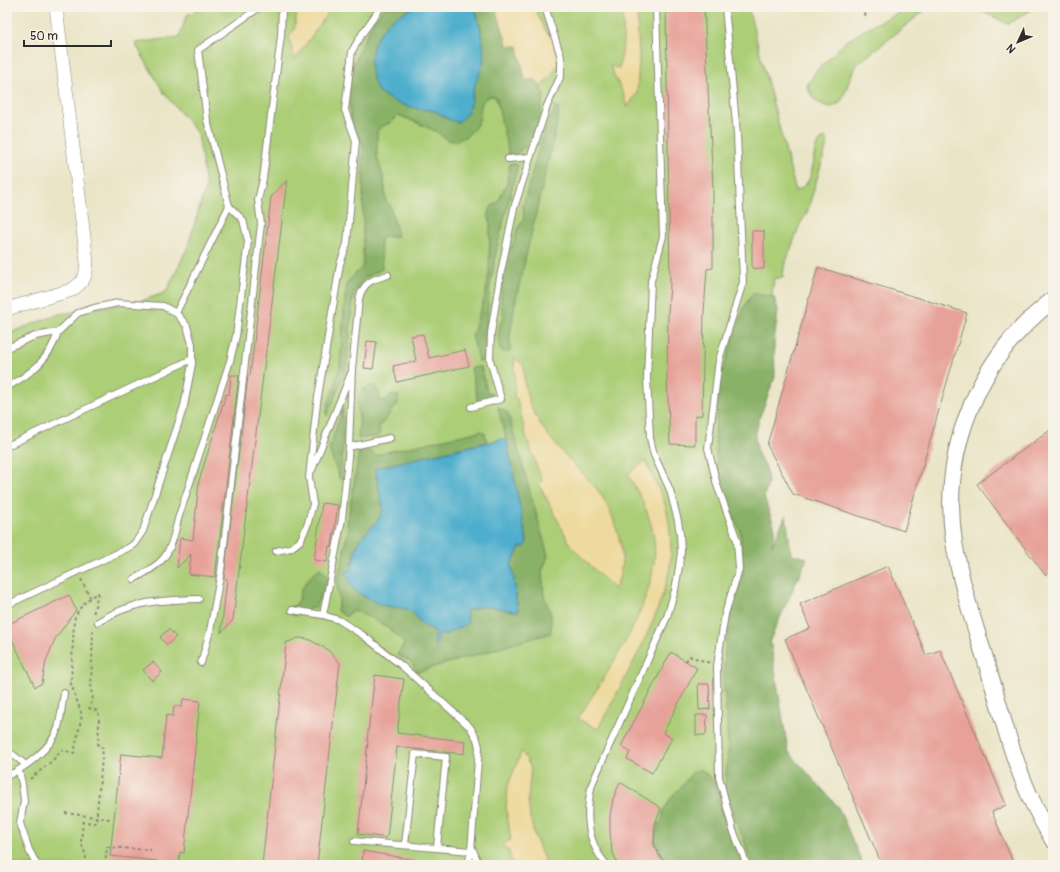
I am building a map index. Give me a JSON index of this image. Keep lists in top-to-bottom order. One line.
{"scale_bar":"50 m","north":"bottom left"}
